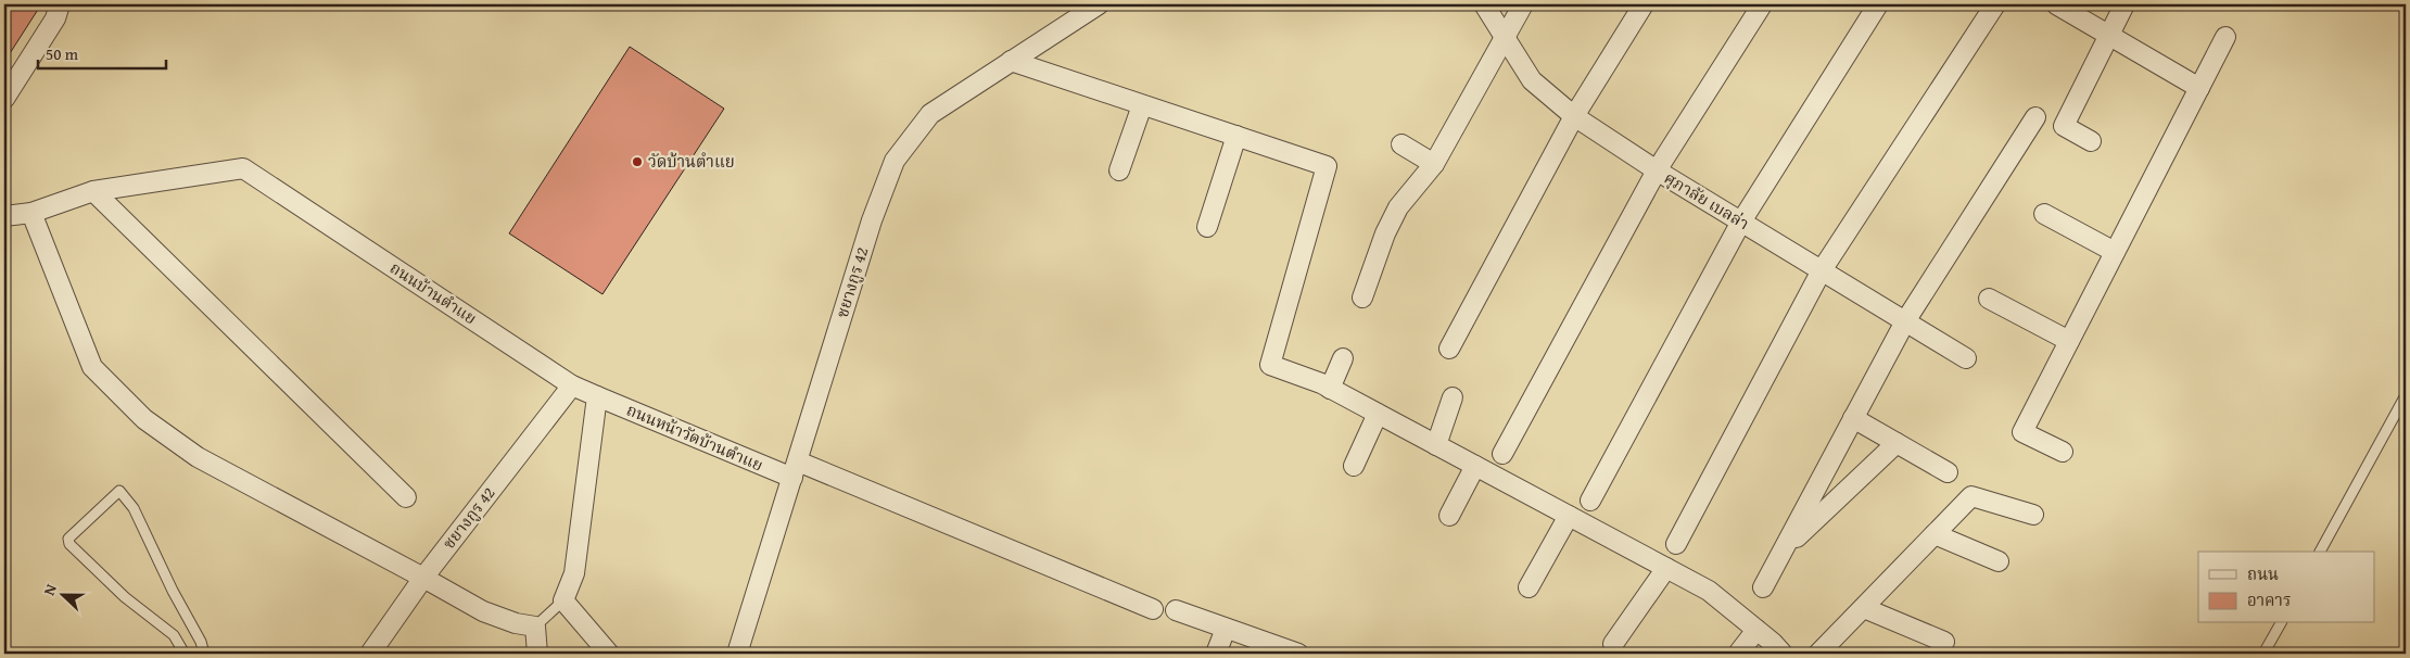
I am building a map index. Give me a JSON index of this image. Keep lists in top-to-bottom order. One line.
{"streets":{"street":["ศุภาลัย เบลล่า","ชยางกูร 42","ถนนบ้านตำแย","ถนนหน้าวัดบ้านตำแย"]},"crossings":[["ชยางกูร 42","ถนนบ้านตำแย"],["ชยางกูร 42","ถนนหน้าวัดบ้านตำแย"],["ถนนบ้านตำแย","ถนนหน้าวัดบ้านตำแย"]],"places":["วัดบ้านตำแย"],"legend":["ถนน","อาคาร"],"scale_bar":"50 m","north":"left"}
